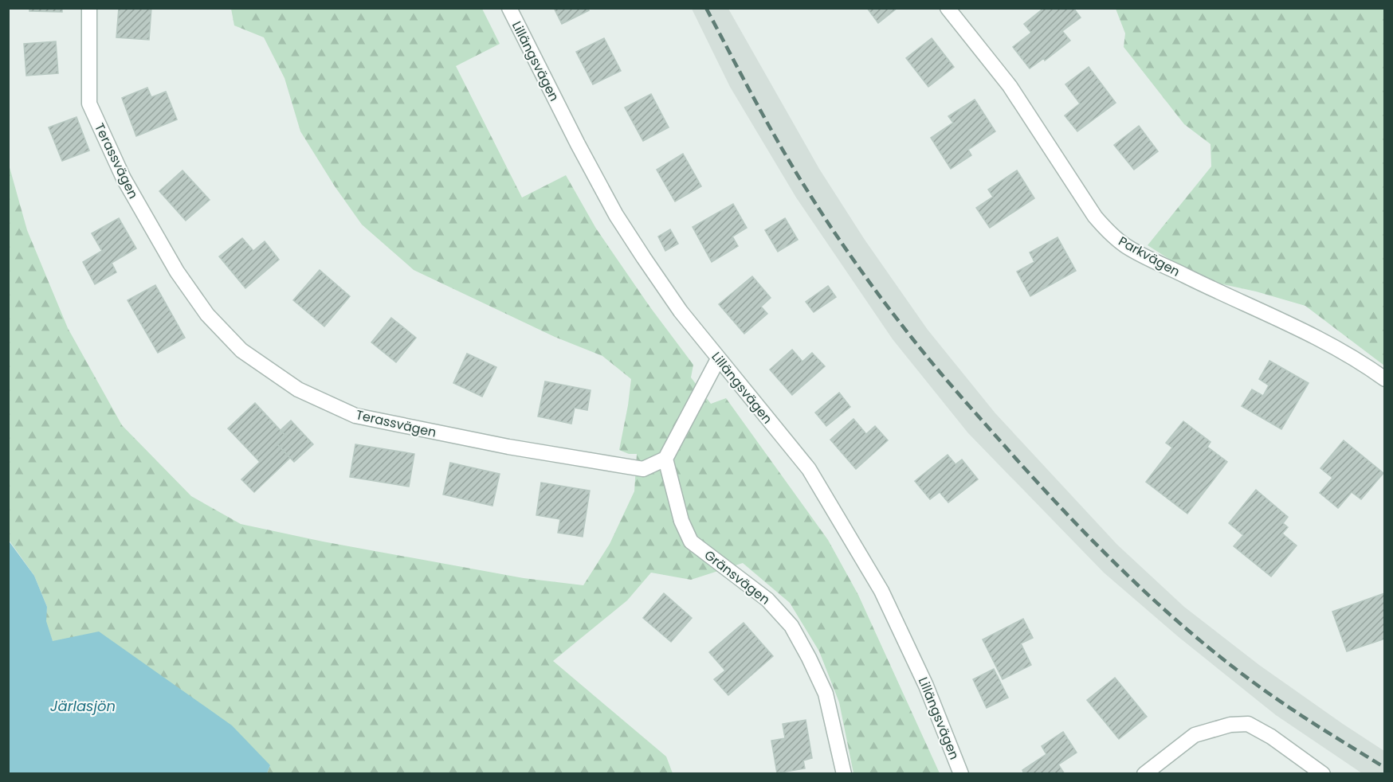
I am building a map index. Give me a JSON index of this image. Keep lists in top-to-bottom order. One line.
{"streets":{"street":["Lillängsvägen","Terassvägen","Parkvägen","Gränsvägen"]},"crossings":[["Terassvägen","Gränsvägen"]],"water":["Järlasjön"]}
